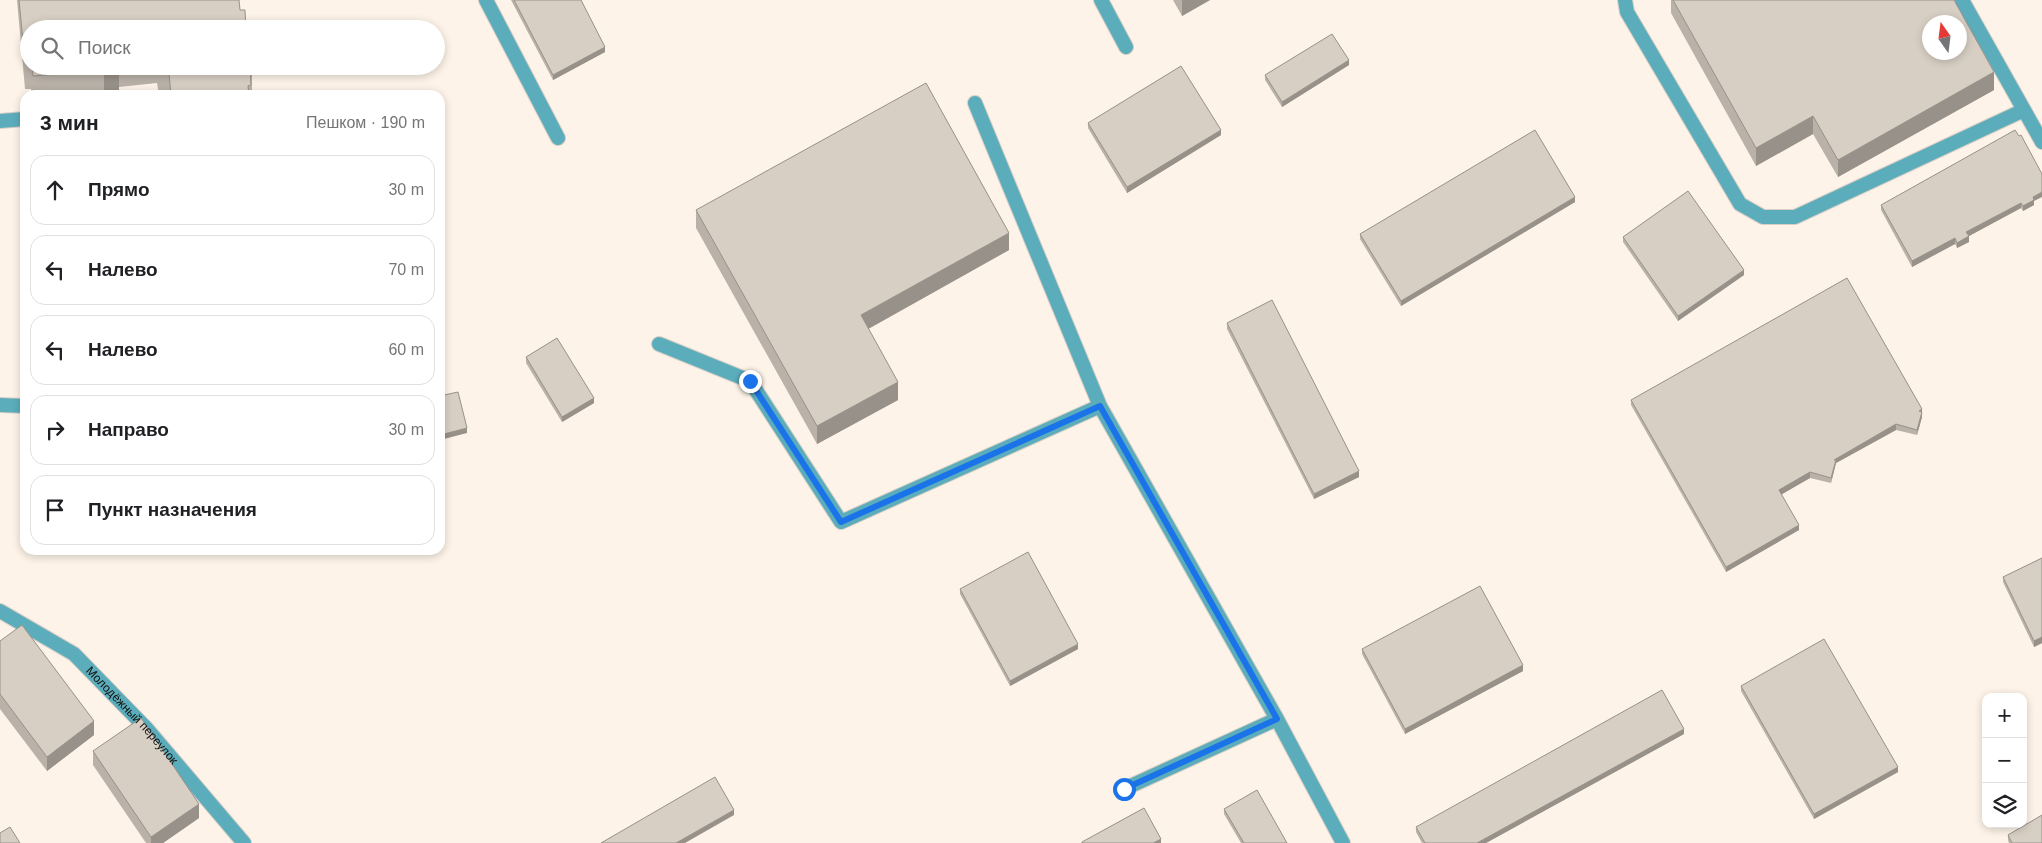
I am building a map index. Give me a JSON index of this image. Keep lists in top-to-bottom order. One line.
{"streets":{"street":["Молодёжный переулок"]},"north":"top","page":{"search":"Поиск","heading":["3 мин","Пешком · 190 m"],"list":[["Прямо","30 m"],["Налево","70 m"],["Налево","60 m"],["Направо","30 m"],"Пункт назначения"],"map_buttons":["+","−"]}}
